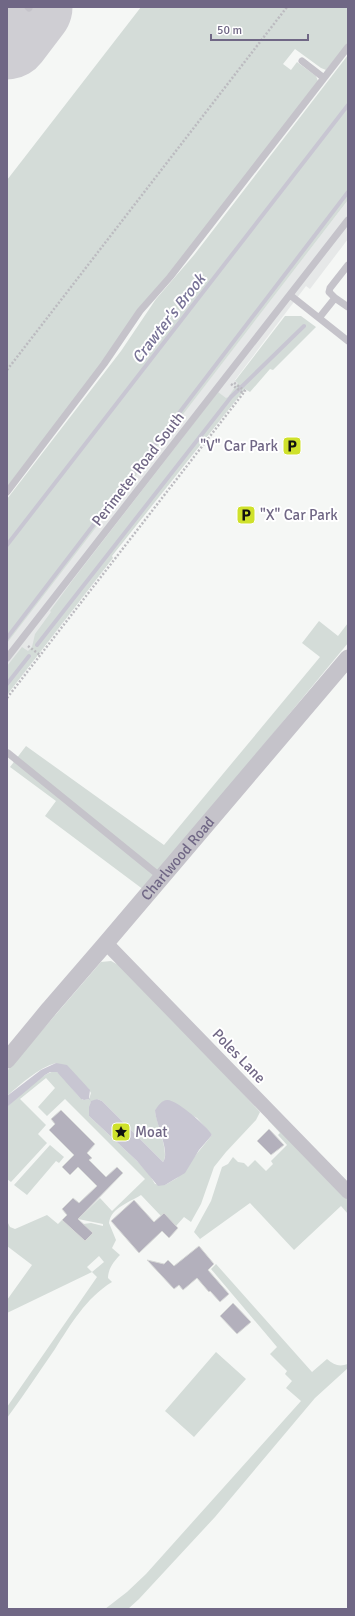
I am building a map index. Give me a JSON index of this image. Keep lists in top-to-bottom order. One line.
{"streets":{"street":["Charlwood Road","Poles Lane"],"lane":["Perimeter Road South"]},"crossings":[["Charlwood Road","Poles Lane"]],"water":["Crawter's Brook"],"places":{"parking":["\"V\" Car Park","\"X\" Car Park"],"place":["Moat"]},"scale_bar":"50 m"}
